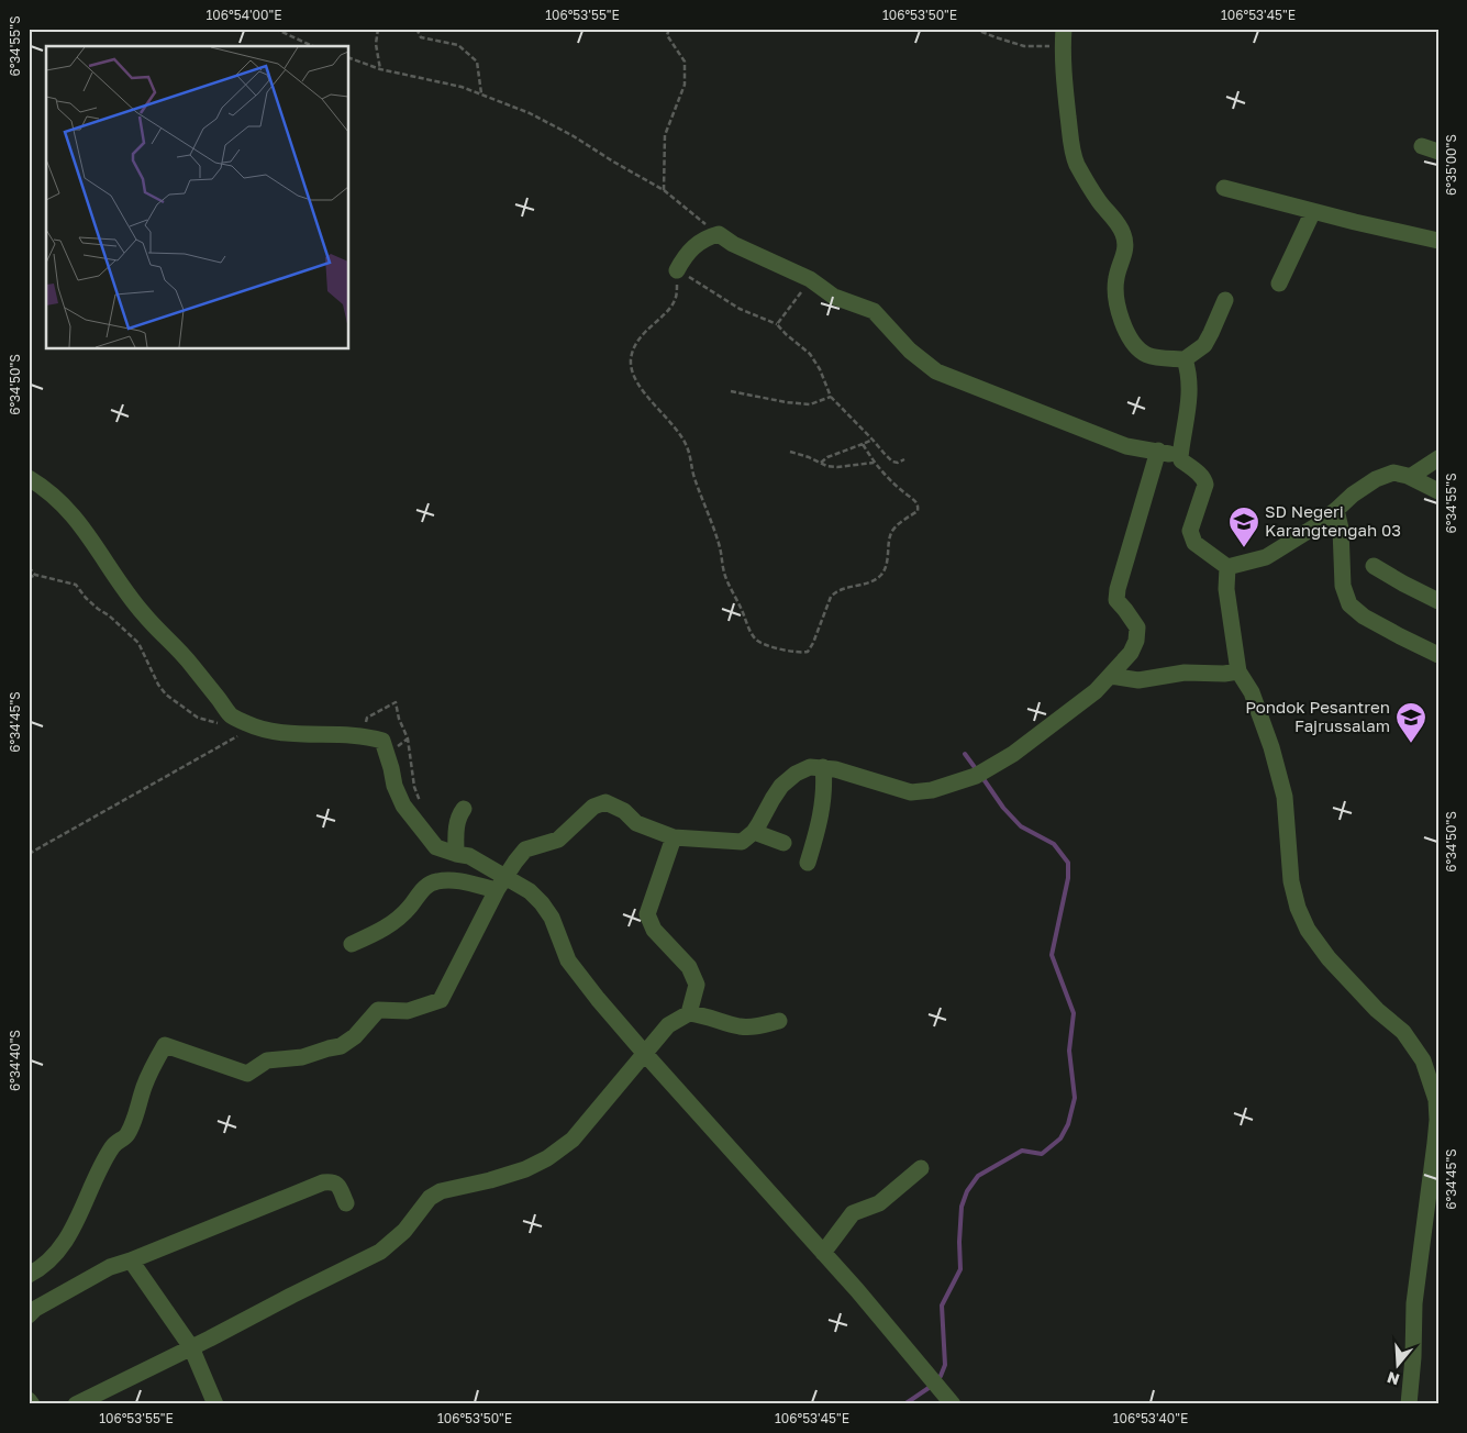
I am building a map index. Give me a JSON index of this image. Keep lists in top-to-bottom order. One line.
{"places":{"school or university":["SD Negeri Karangtengah 03","Pondok Pesantren Fajrussalam"]},"north":"bottom","coordinates":["106°54'00\"E","106°53'55\"E","106°53'50\"E","106°53'45\"E","6°34'55\"S","6°35'00\"S","6°34'50\"S","6°34'45\"S","6°34'40\"S","106°53'40\"E"]}
